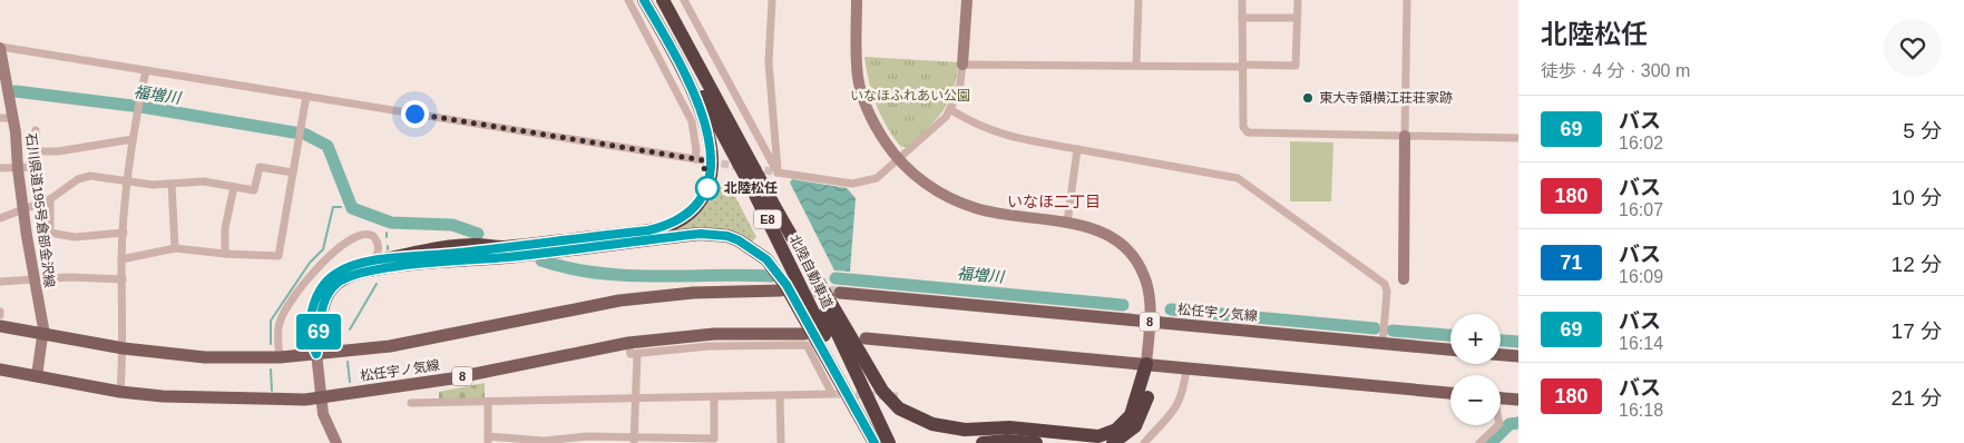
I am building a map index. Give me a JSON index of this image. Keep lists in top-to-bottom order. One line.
{"streets":{"highway":["E8","北陸自動車道"],"main road":["松任宇ノ気線","8"],"street":["石川県道195号倉部金沢線"]},"crossings":[["石川県道195号倉部金沢線","松任宇ノ気線"]],"districts":["いなほ二丁目"],"water":["福増川"],"parks":["いなほふれあい公園"],"places":["東大寺領横江荘荘家跡","北陸松任"],"lines":["bus line 69"],"page":{"on_map":"69","heading":["北陸松任","徒歩 · 4 分 · 300 m"],"list":[{"mark":"69","name":"バス","note":"16:02","value":"5 分"},{"mark":"180","name":"バス","note":"16:07","value":"10 分"},{"mark":"71","name":"バス","note":"16:09","value":"12 分"},{"mark":"69","name":"バス","note":"16:14","value":"17 分"},{"mark":"180","name":"バス","note":"16:18","value":"21 分"}],"map_buttons":["+","−"]}}
